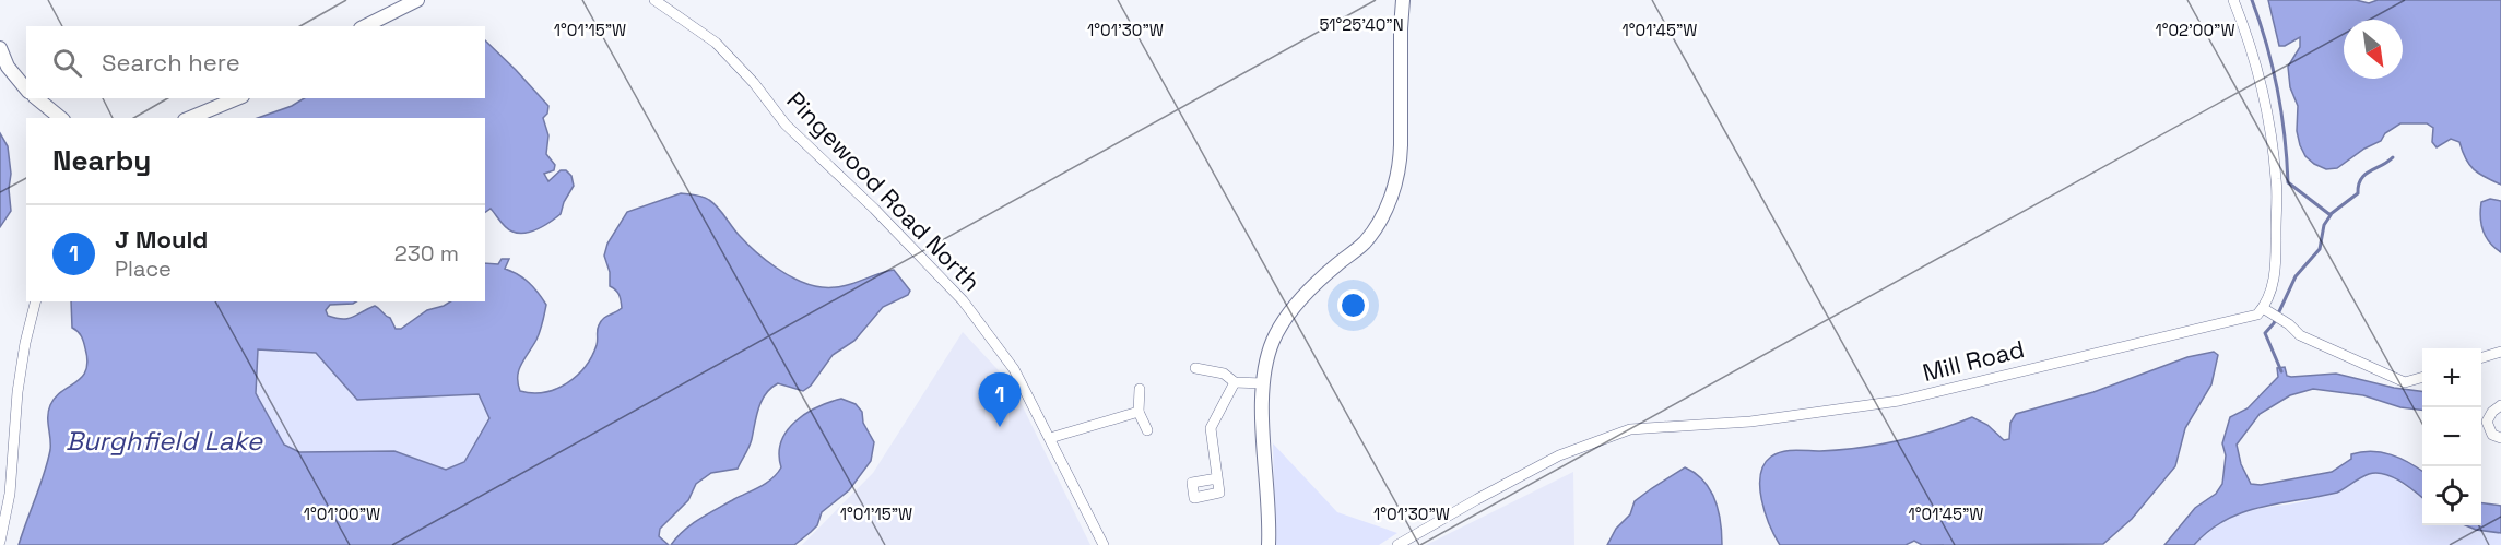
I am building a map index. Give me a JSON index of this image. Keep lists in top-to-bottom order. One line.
{"streets":{"street":["Pingewood Road North","Mill Road"]},"water":["Burghfield Lake"],"north":"bottom right","page":{"search":"Search here","heading":"Nearby","list":[{"mark":"1","name":"J Mould","note":"Place","value":"230 m"}],"map_buttons":["+","−"],"pins":"1"},"coordinates":["51°25'40\"N","1°01'15\"W","1°01'30\"W","1°01'45\"W","1°02'00\"W","1°01'00\"W"]}
